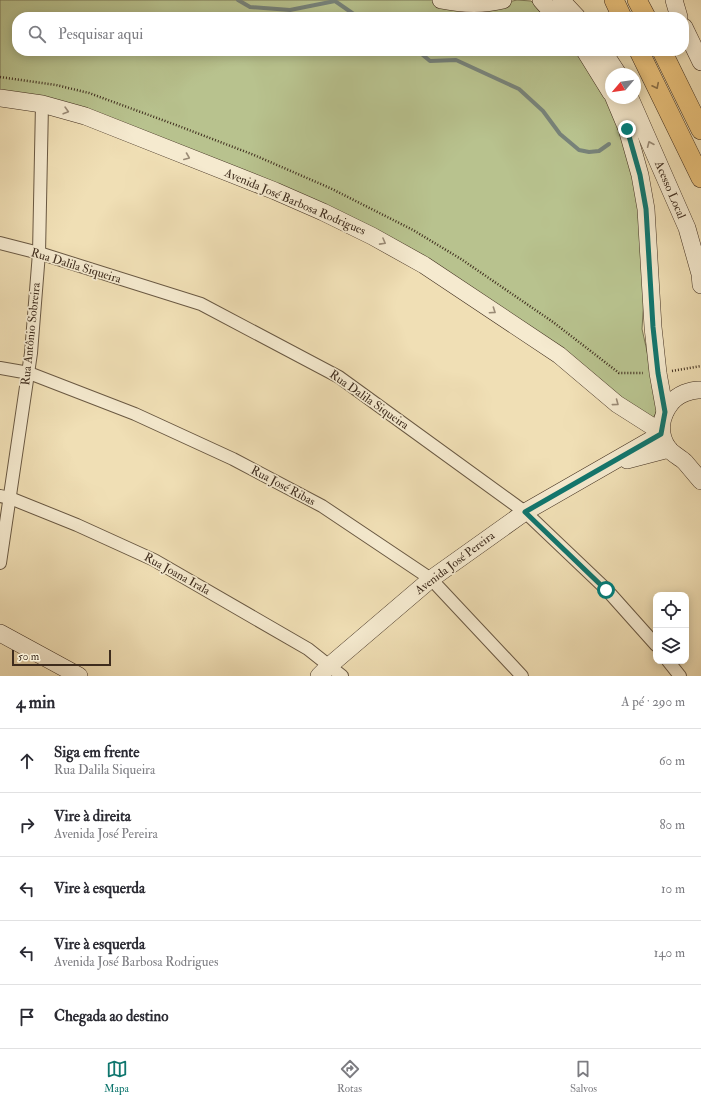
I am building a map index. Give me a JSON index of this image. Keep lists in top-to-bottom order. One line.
{"streets":{"street":["Acesso Local","Avenida José Barbosa Rodrigues","Rua Dalila Siqueira","Rua Antônio Sobreira","Rua José Ribas","Avenida José Pereira","Rua Joana Irala"]},"crossings":[["Avenida José Barbosa Rodrigues","Rua Antônio Sobreira"],["Avenida José Barbosa Rodrigues","Avenida José Pereira"],["Rua Dalila Siqueira","Rua Antônio Sobreira"],["Rua Dalila Siqueira","Avenida José Pereira"],["Rua Antônio Sobreira","Rua José Ribas"],["Rua Antônio Sobreira","Rua Joana Irala"],["Rua José Ribas","Avenida José Pereira"],["Avenida José Pereira","Rua Joana Irala"]],"one_way":["Avenida José Barbosa Rodrigues"],"scale_bar":"50 m","north":"bottom left","page":{"search":"Pesquisar aqui","scale":"50 m","heading":["4 min","A pé · 290 m"],"list":[["Siga em frente","Rua Dalila Siqueira","60 m"],["Vire à direita","Avenida José Pereira","80 m"],["Vire à esquerda","10 m"],["Vire à esquerda","Avenida José Barbosa Rodrigues","140 m"],"Chegada ao destino"],"nav":["Mapa","Rotas","Salvos"]}}
